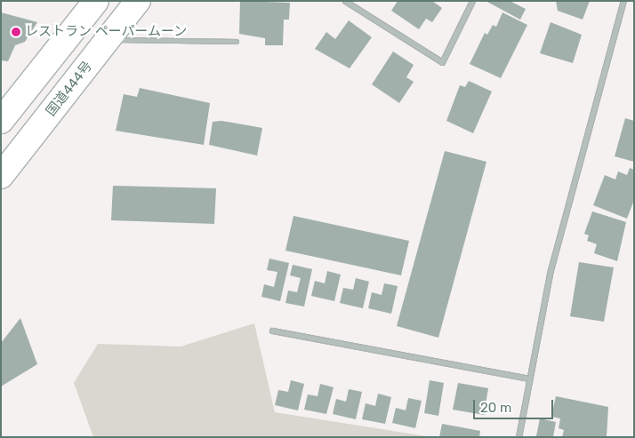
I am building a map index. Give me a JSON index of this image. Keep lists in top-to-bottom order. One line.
{"streets":{"highway":["国道444号"]},"places":["レストラン ペーパームーン"],"scale_bar":"20 m"}
